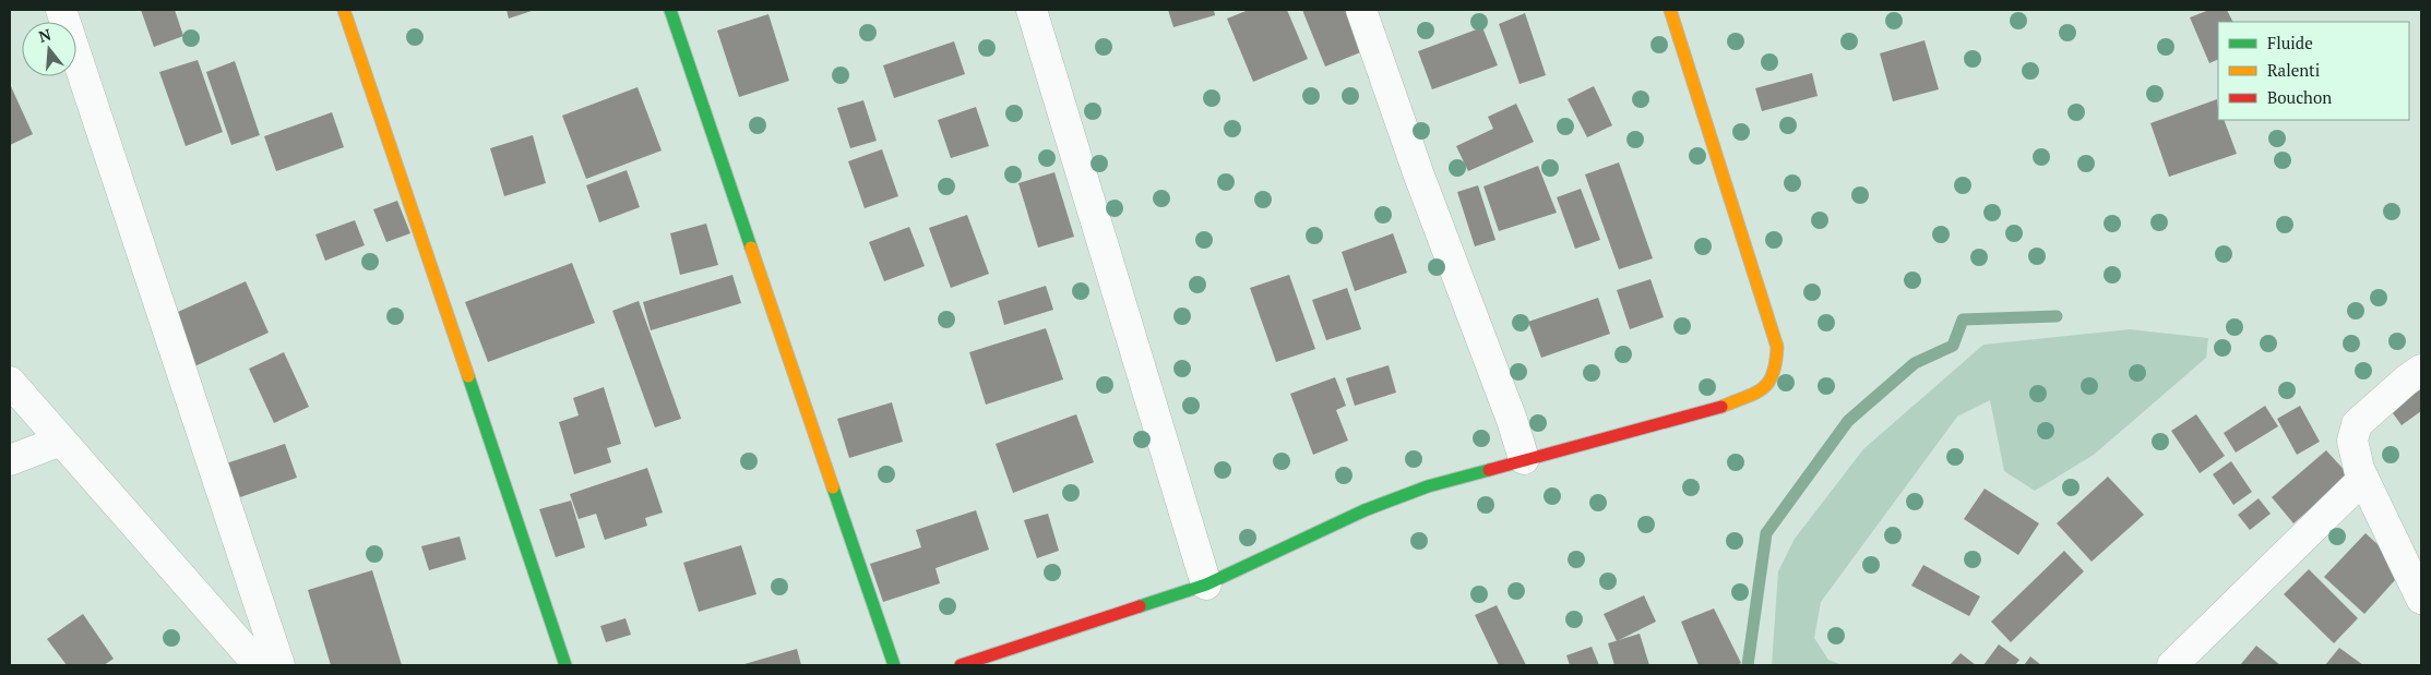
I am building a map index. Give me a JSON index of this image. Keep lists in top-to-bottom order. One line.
{"legend":["Fluide","Ralenti","Bouchon"],"north":"top"}
